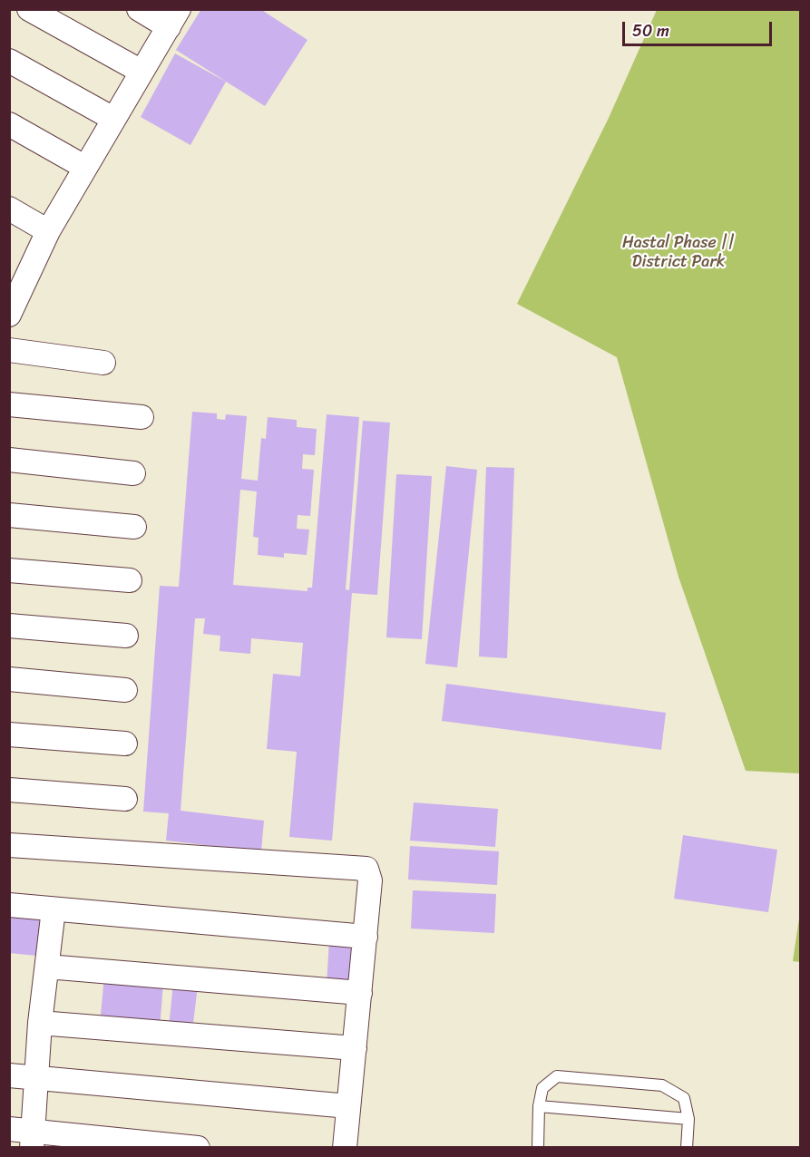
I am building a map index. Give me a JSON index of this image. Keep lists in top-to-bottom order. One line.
{"parks":["Hastal Phase || District Park"],"scale_bar":"50 m"}
